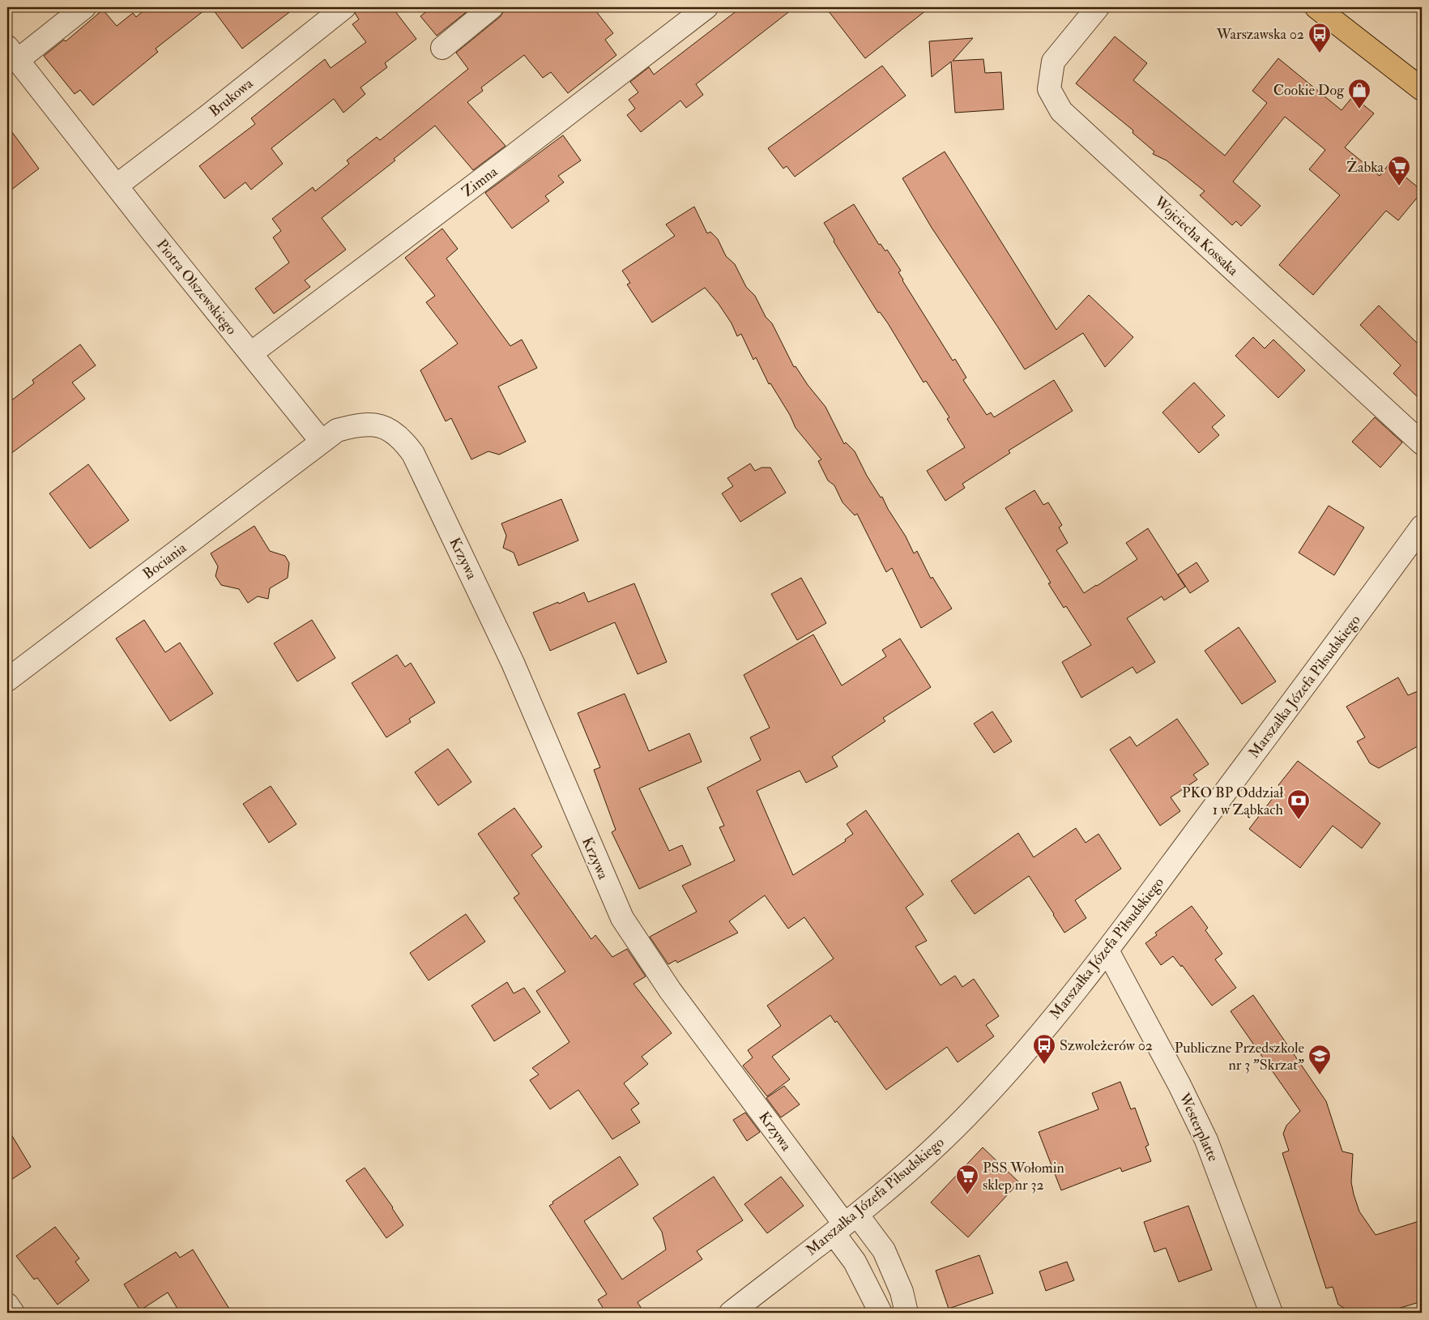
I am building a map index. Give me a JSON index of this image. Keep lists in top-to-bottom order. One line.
{"streets":{"street":["Brukowa","Zimna","Wojciecha Kossaka","Piotra Olszewskiego","Krzywa","Bociania","Marszałka Józefa Piłsudskiego","Westerplatte"]},"crossings":[["Brukowa","Piotra Olszewskiego"],["Zimna","Piotra Olszewskiego"],["Piotra Olszewskiego","Krzywa"],["Piotra Olszewskiego","Bociania"],["Krzywa","Bociania"],["Krzywa","Marszałka Józefa Piłsudskiego"],["Marszałka Józefa Piłsudskiego","Westerplatte"]],"places":{"bus stop":["Warszawska 02","Szwoleżerów 02"],"shop":["Cookie Dog"],"supermarket":["Żabka","PSS Wołomin sklep nr 32"],"bank":["PKO BP Oddział 1 w Ząbkach"],"school or university":["Publiczne Przedszkole nr 3 \"Skrzat\""]}}
